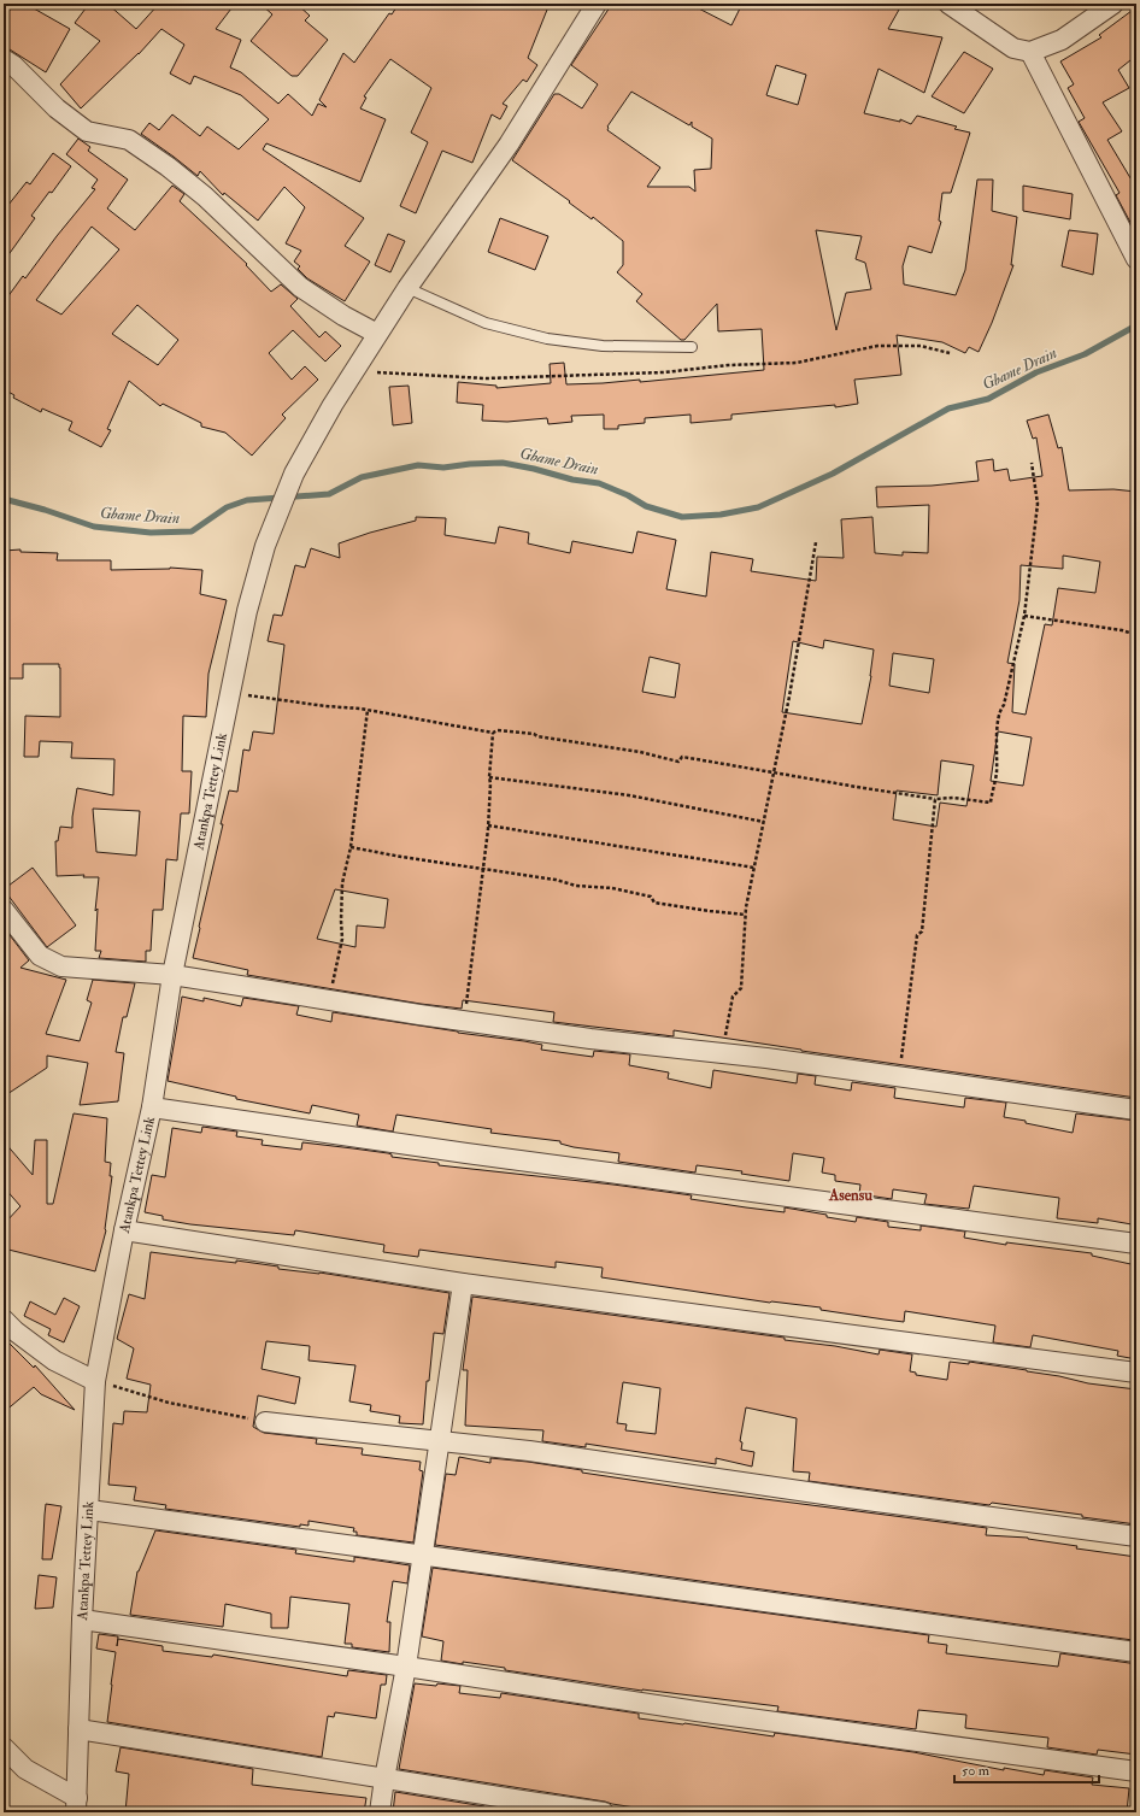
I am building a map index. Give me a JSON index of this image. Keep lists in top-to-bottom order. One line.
{"streets":{"street":["Atankpa Tettey Link"]},"districts":["Asensu"],"water":["Gbame Drain"],"scale_bar":"50 m"}
